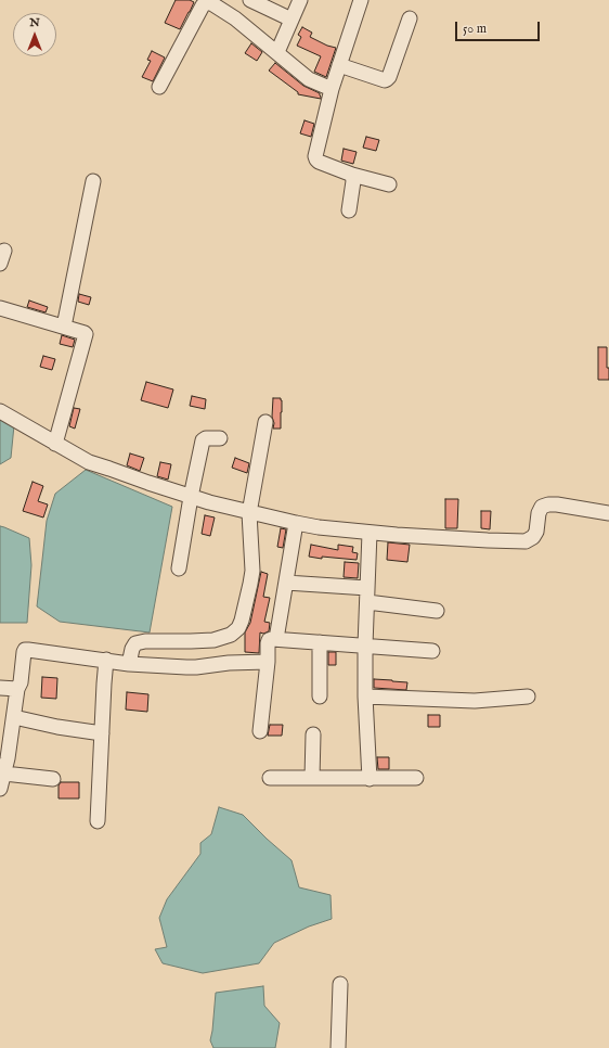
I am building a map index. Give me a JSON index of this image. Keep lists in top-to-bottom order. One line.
{"scale_bar":"50 m","north":"top"}
